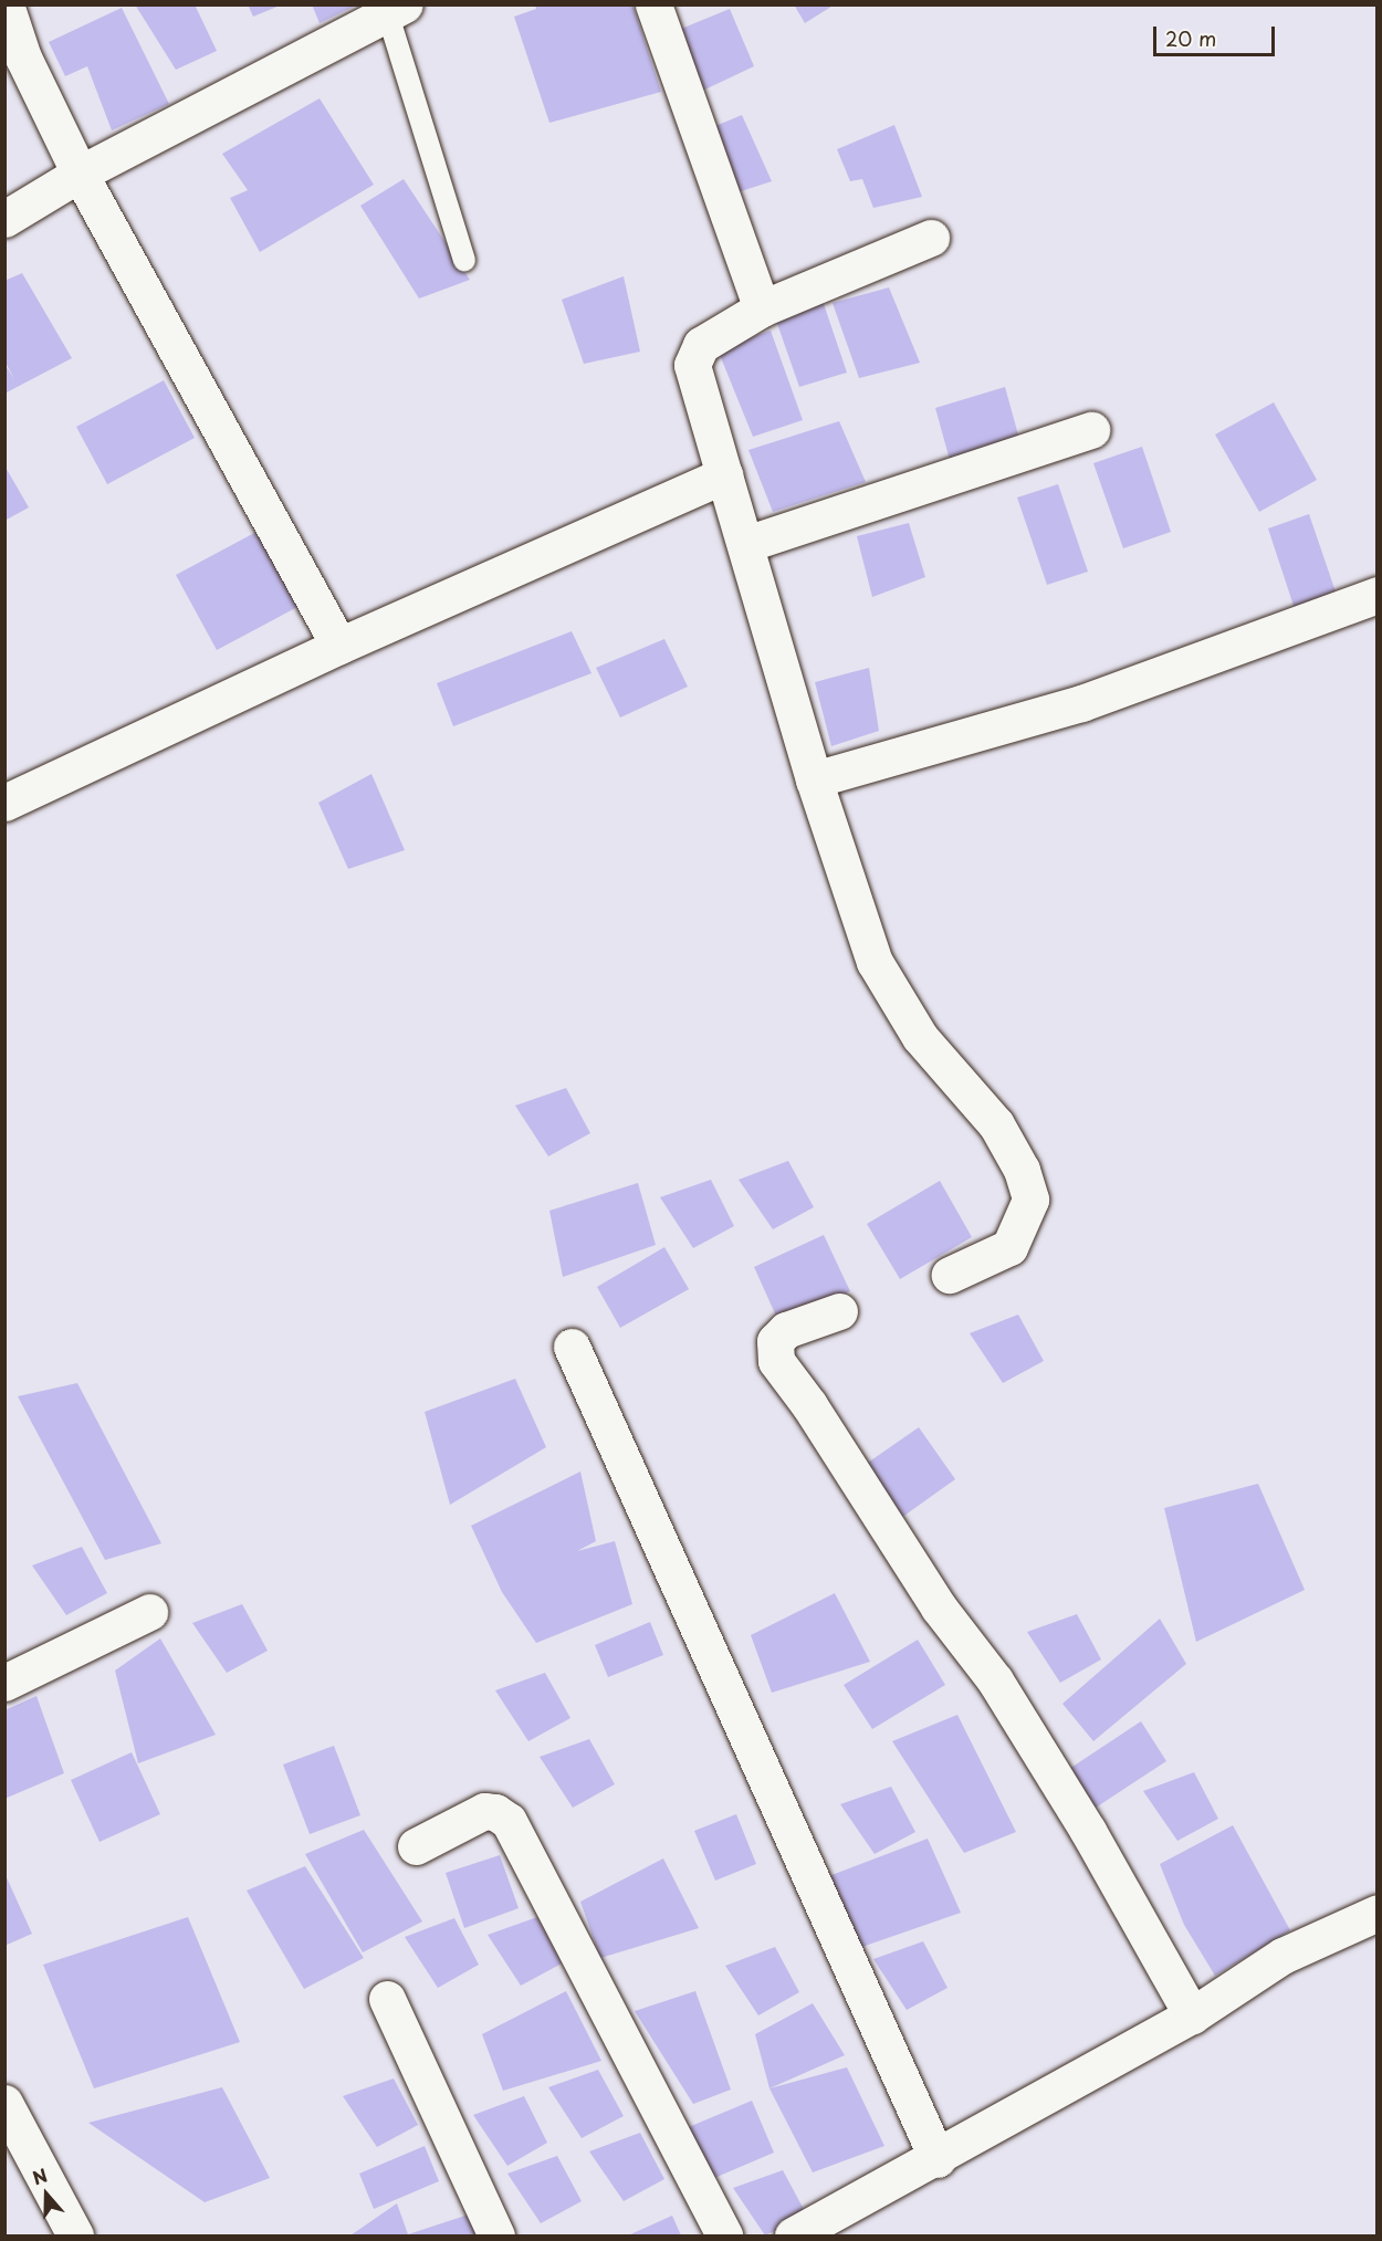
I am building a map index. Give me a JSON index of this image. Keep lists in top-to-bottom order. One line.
{"scale_bar":"20 m","north":"top"}
